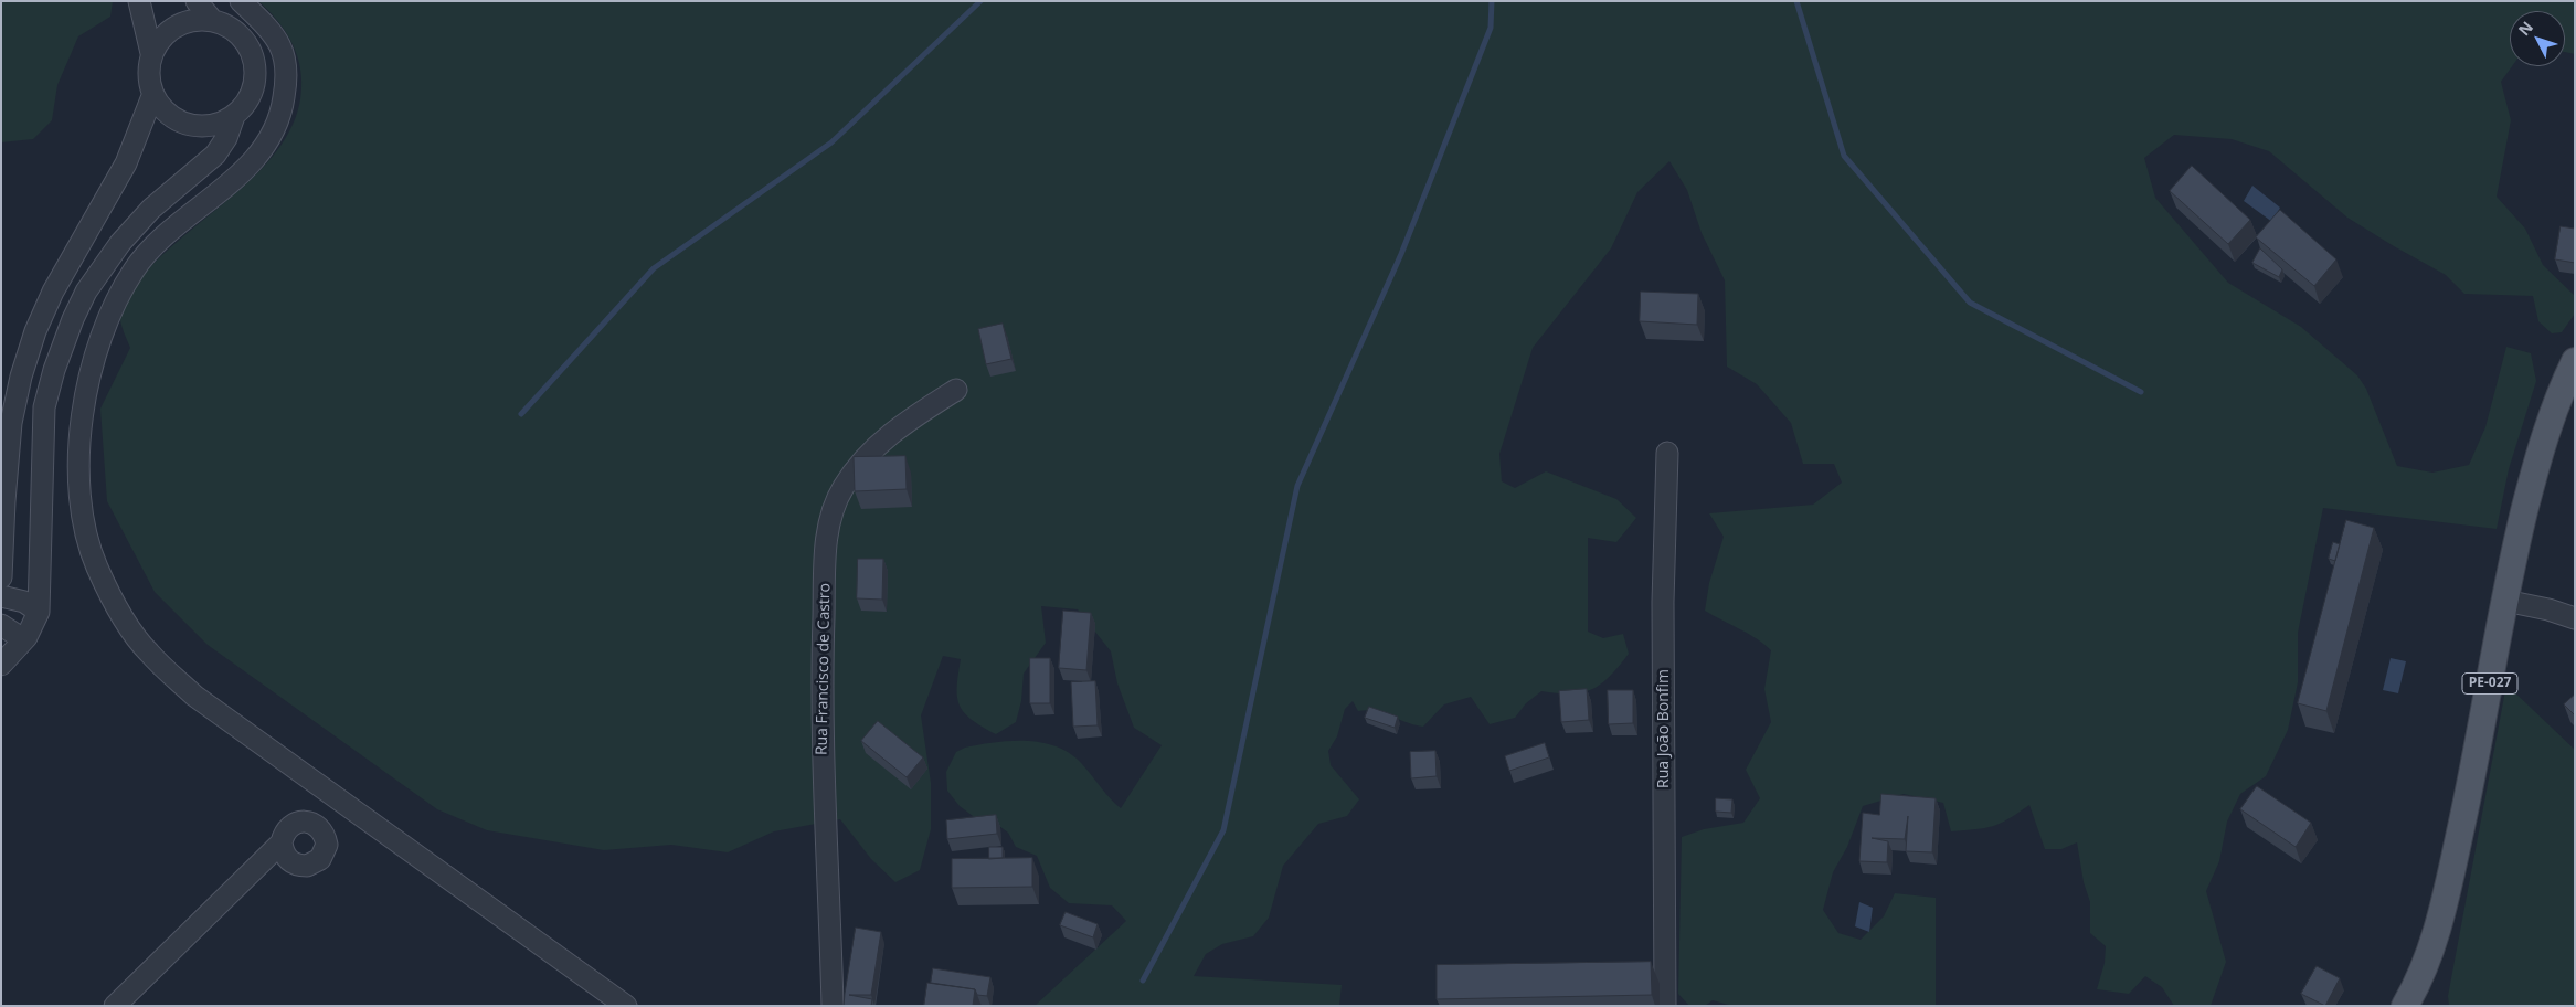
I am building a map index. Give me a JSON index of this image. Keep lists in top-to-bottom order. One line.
{"streets":{"main road":["PE-027"],"street":["Rua Francisco de Castro","Rua João Bonfim"]},"north":"top left"}
